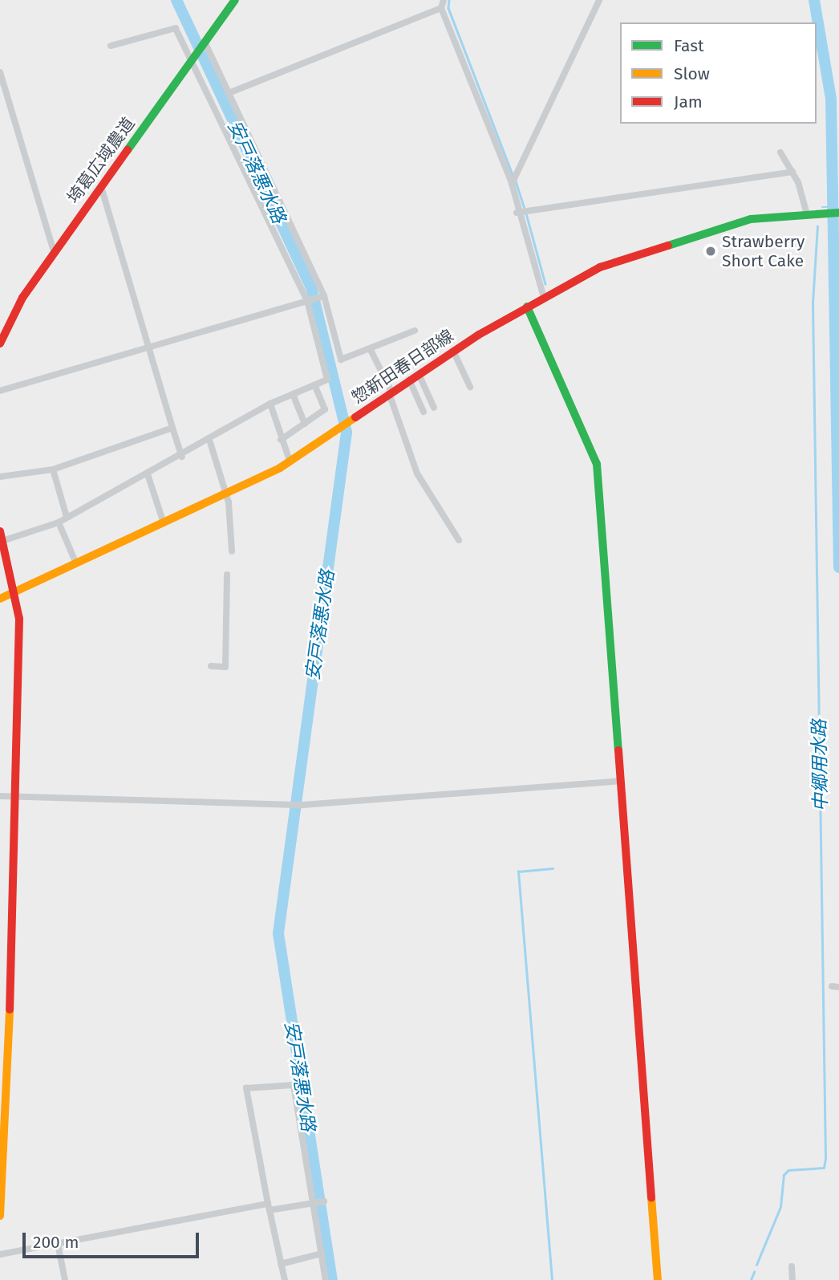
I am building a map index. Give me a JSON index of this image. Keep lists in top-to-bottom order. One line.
{"streets":{"street":["埼葛広域農道","惣新田春日部線"]},"water":["安戸落悪水路","中郷用水路"],"places":["Strawberry Short Cake"],"legend":["Fast","Slow","Jam"],"scale_bar":"200 m"}
